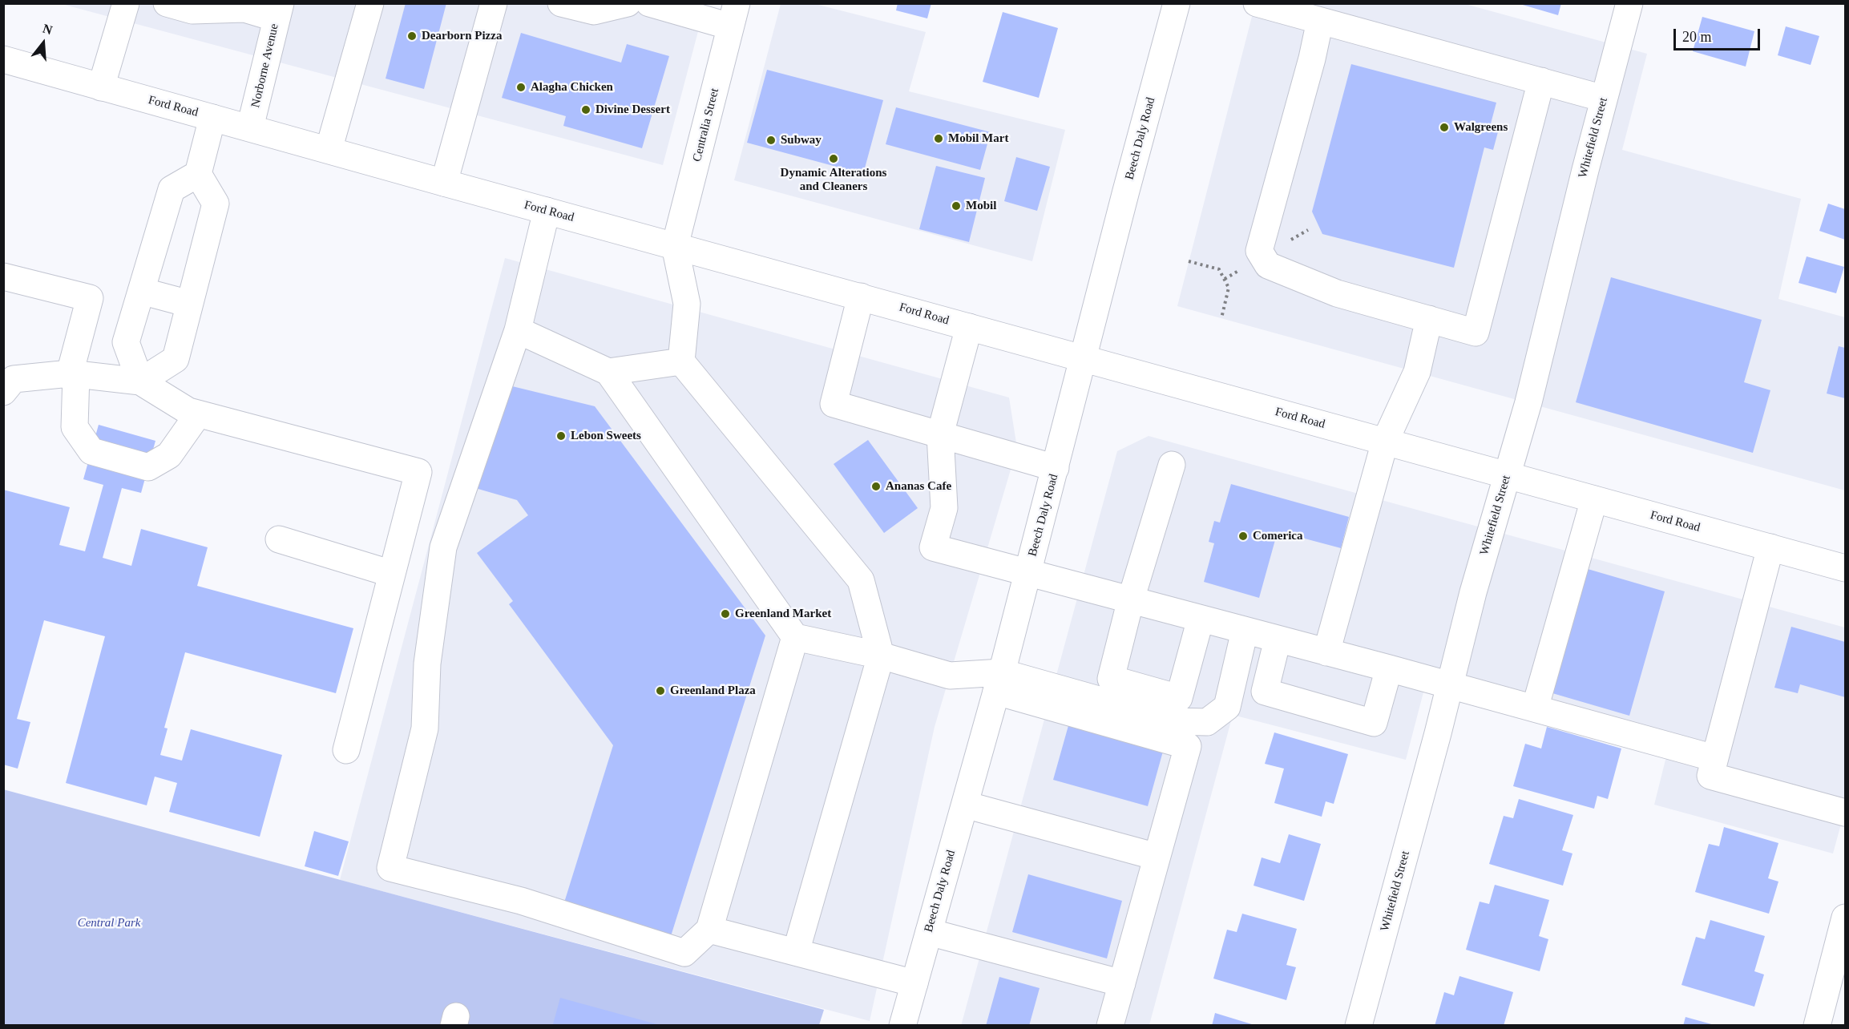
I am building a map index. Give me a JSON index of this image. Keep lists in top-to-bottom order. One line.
{"streets":{"main road":["Norborne Avenue","Ford Road","Centralia Street","Whitefield Street","Beech Daly Road"]},"crossings":[["Norborne Avenue","Ford Road"],["Ford Road","Centralia Street"],["Ford Road","Whitefield Street"],["Ford Road","Beech Daly Road"]],"parks":["Central Park"],"places":["Dearborn Pizza","Alagha Chicken","Divine Dessert","Walgreens","Mobil Mart","Subway","Dynamic Alterations and Cleaners","Mobil","Lebon Sweets","Ananas Cafe","Comerica","Greenland Market","Greenland Plaza"],"scale_bar":"20 m","north":"top"}
